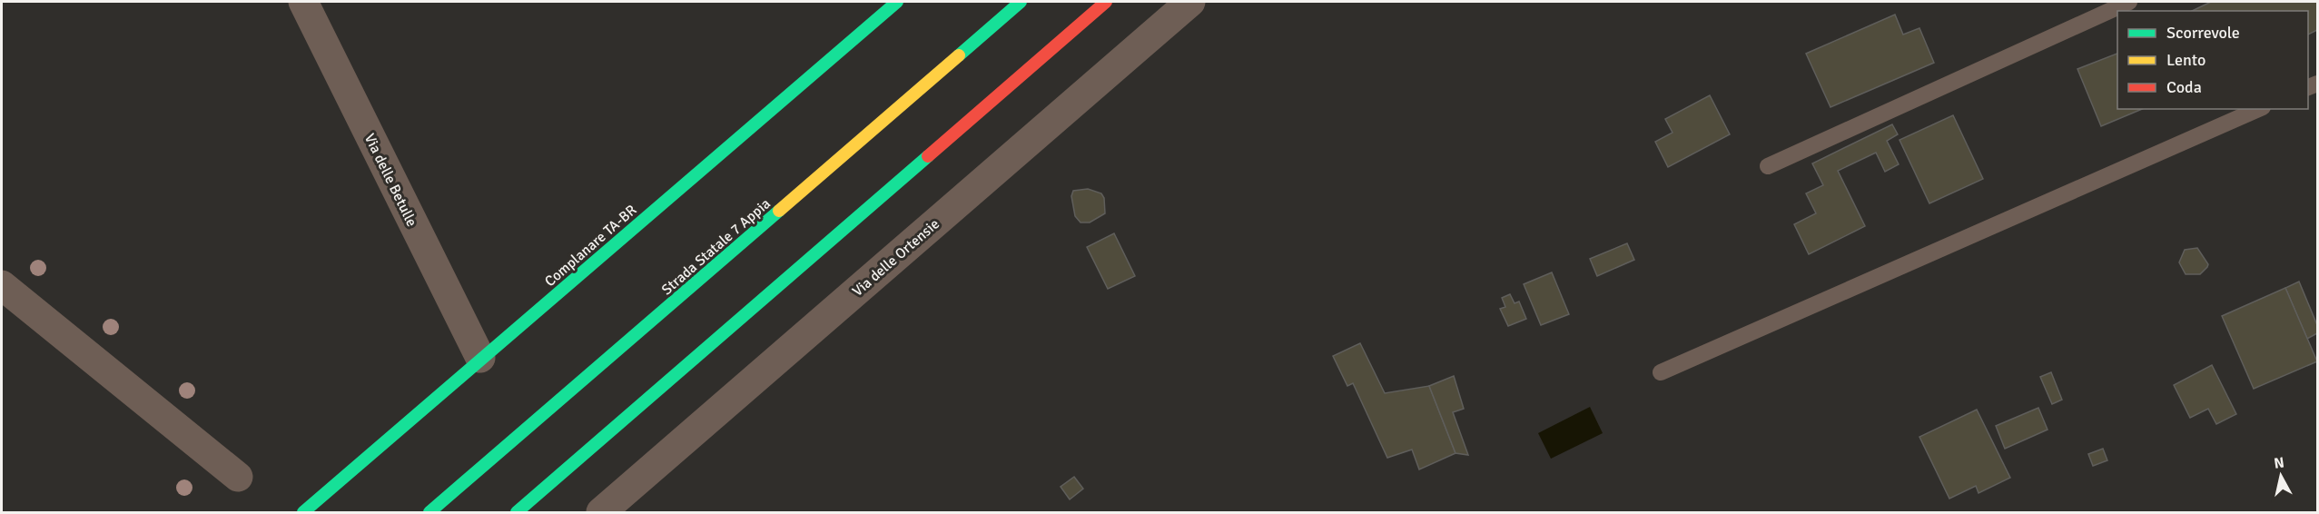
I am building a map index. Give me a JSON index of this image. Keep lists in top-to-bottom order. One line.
{"streets":{"main road":["Complanare TA-BR","Strada Statale 7 Appia"],"street":["Via delle Betulle","Via delle Ortensie"]},"crossings":[["Via delle Betulle","Complanare TA-BR"]],"legend":["Scorrevole","Lento","Coda"],"north":"top"}
